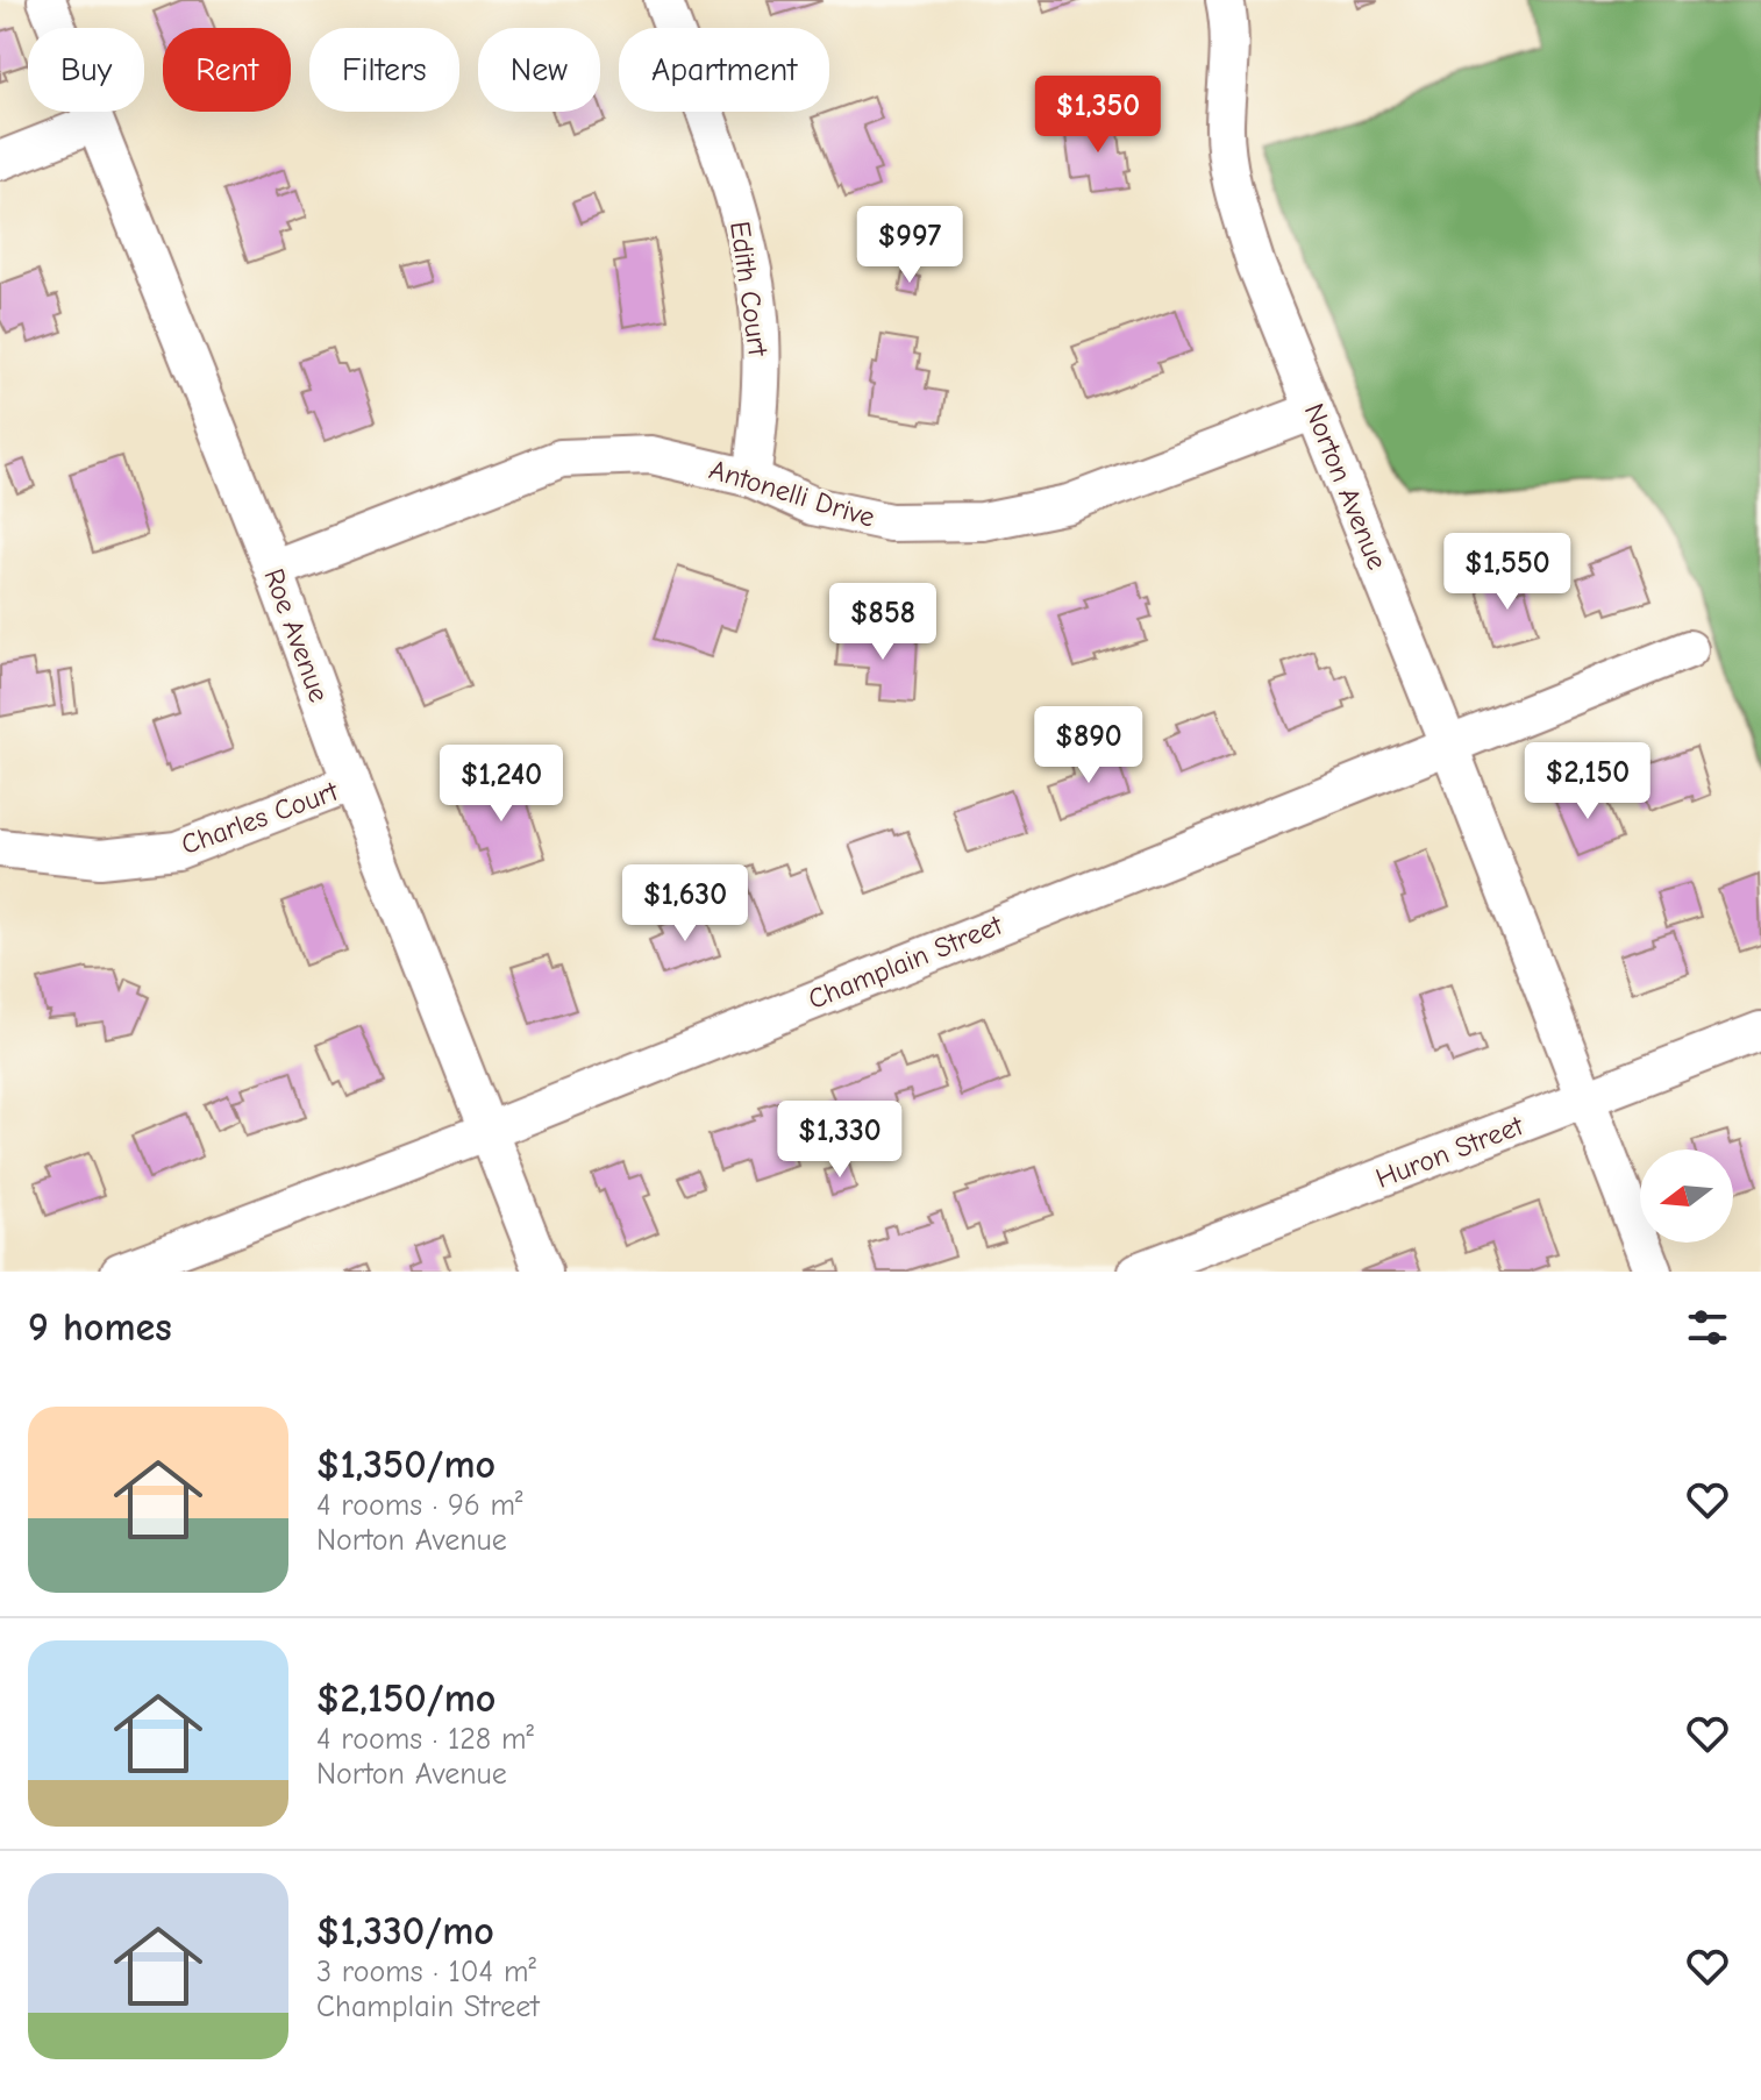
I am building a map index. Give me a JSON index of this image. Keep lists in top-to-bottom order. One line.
{"streets":{"street":["Edith Court","Norton Avenue","Antonelli Drive","Roe Avenue","Charles Court","Champlain Street","Huron Street"]},"crossings":[["Edith Court","Antonelli Drive"],["Norton Avenue","Antonelli Drive"],["Norton Avenue","Champlain Street"],["Norton Avenue","Huron Street"],["Antonelli Drive","Roe Avenue"],["Roe Avenue","Charles Court"],["Roe Avenue","Champlain Street"]],"north":"left","page":{"chip":["Buy","Rent","Filters","New","Apartment"],"price":["$1,350","$997","$1,550","$858","$890","$2,150","$1,240","$1,630","$1,330"],"heading":"9 homes","list":[{"name":"$1,350/mo","note":"4 rooms · 96 m² · Norton Avenue"},{"name":"$2,150/mo","note":"4 rooms · 128 m² · Norton Avenue"},{"name":"$1,330/mo","note":"3 rooms · 104 m² · Champlain Street"}]}}
